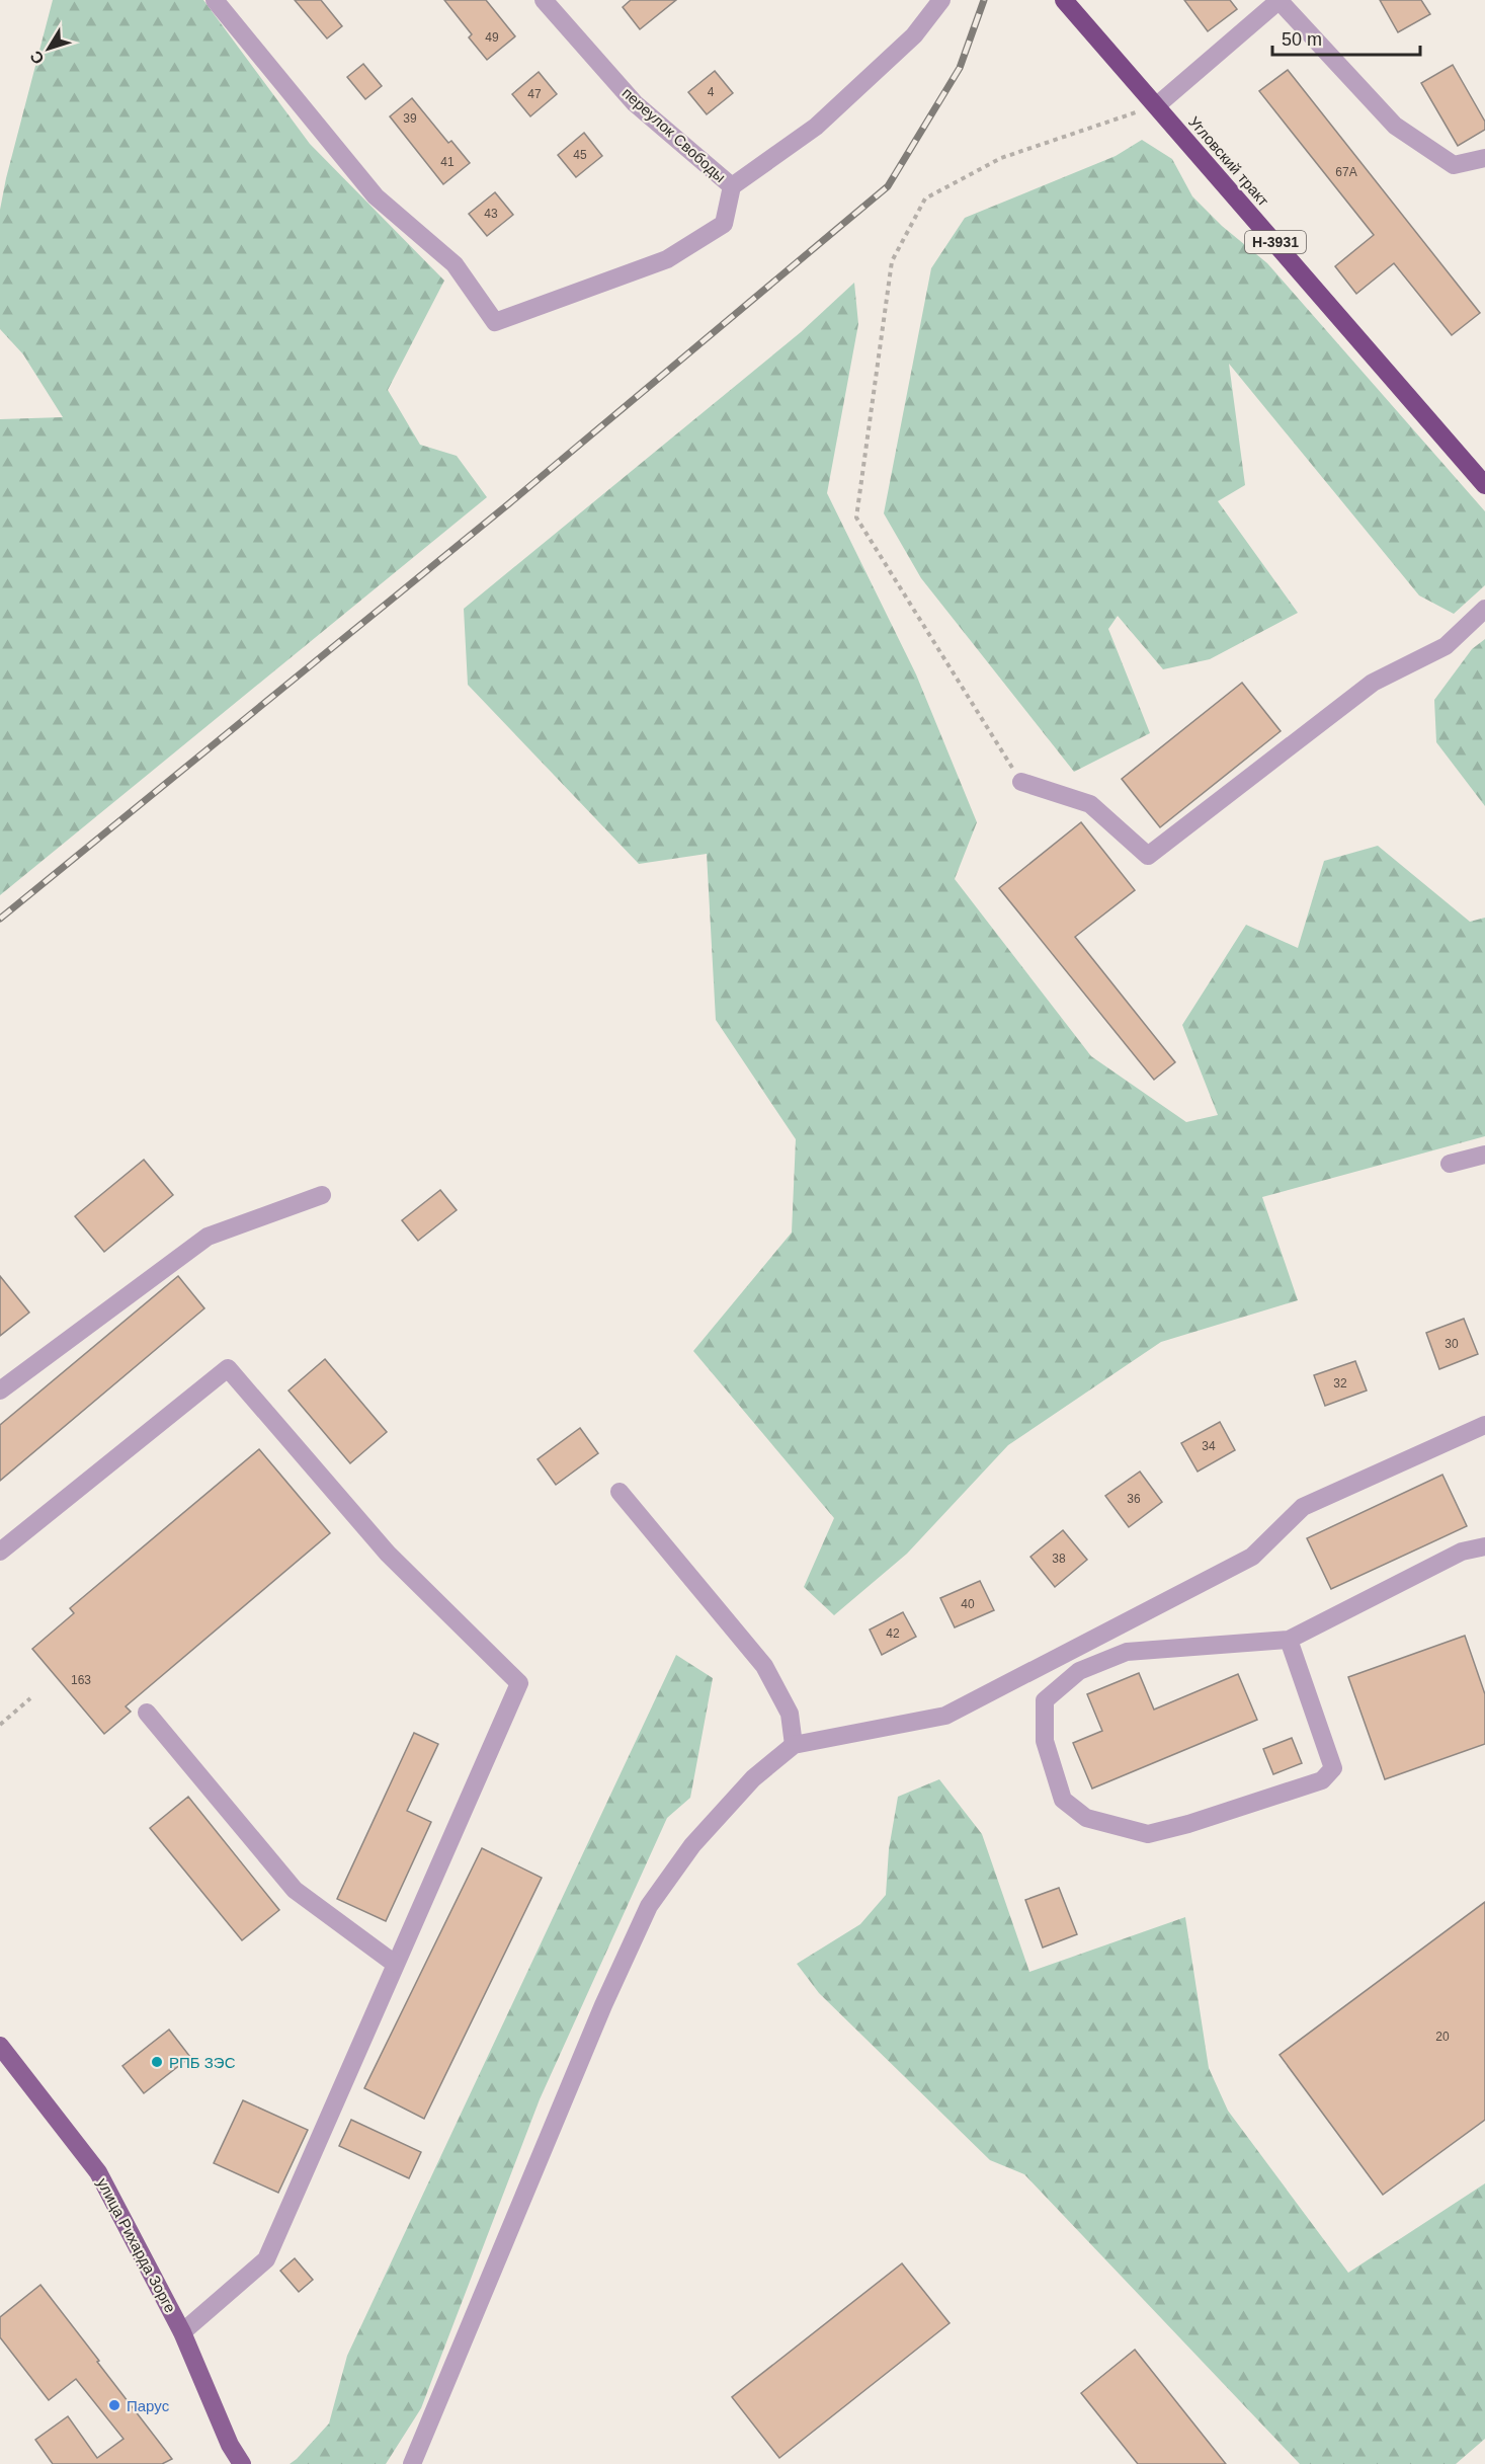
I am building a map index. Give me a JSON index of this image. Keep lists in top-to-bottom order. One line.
{"streets":{"highway":["Угловский тракт","Н-3931"],"main road":["улица Рихарда Зорге"],"street":["переулок Свободы"]},"places":["РПБ ЗЭС","Парус"],"house_numbers":["49","4","47","39","45","41","67А","43","30","32","34","36","38","40","42","163","20"],"scale_bar":"50 m","north":"bottom left"}
